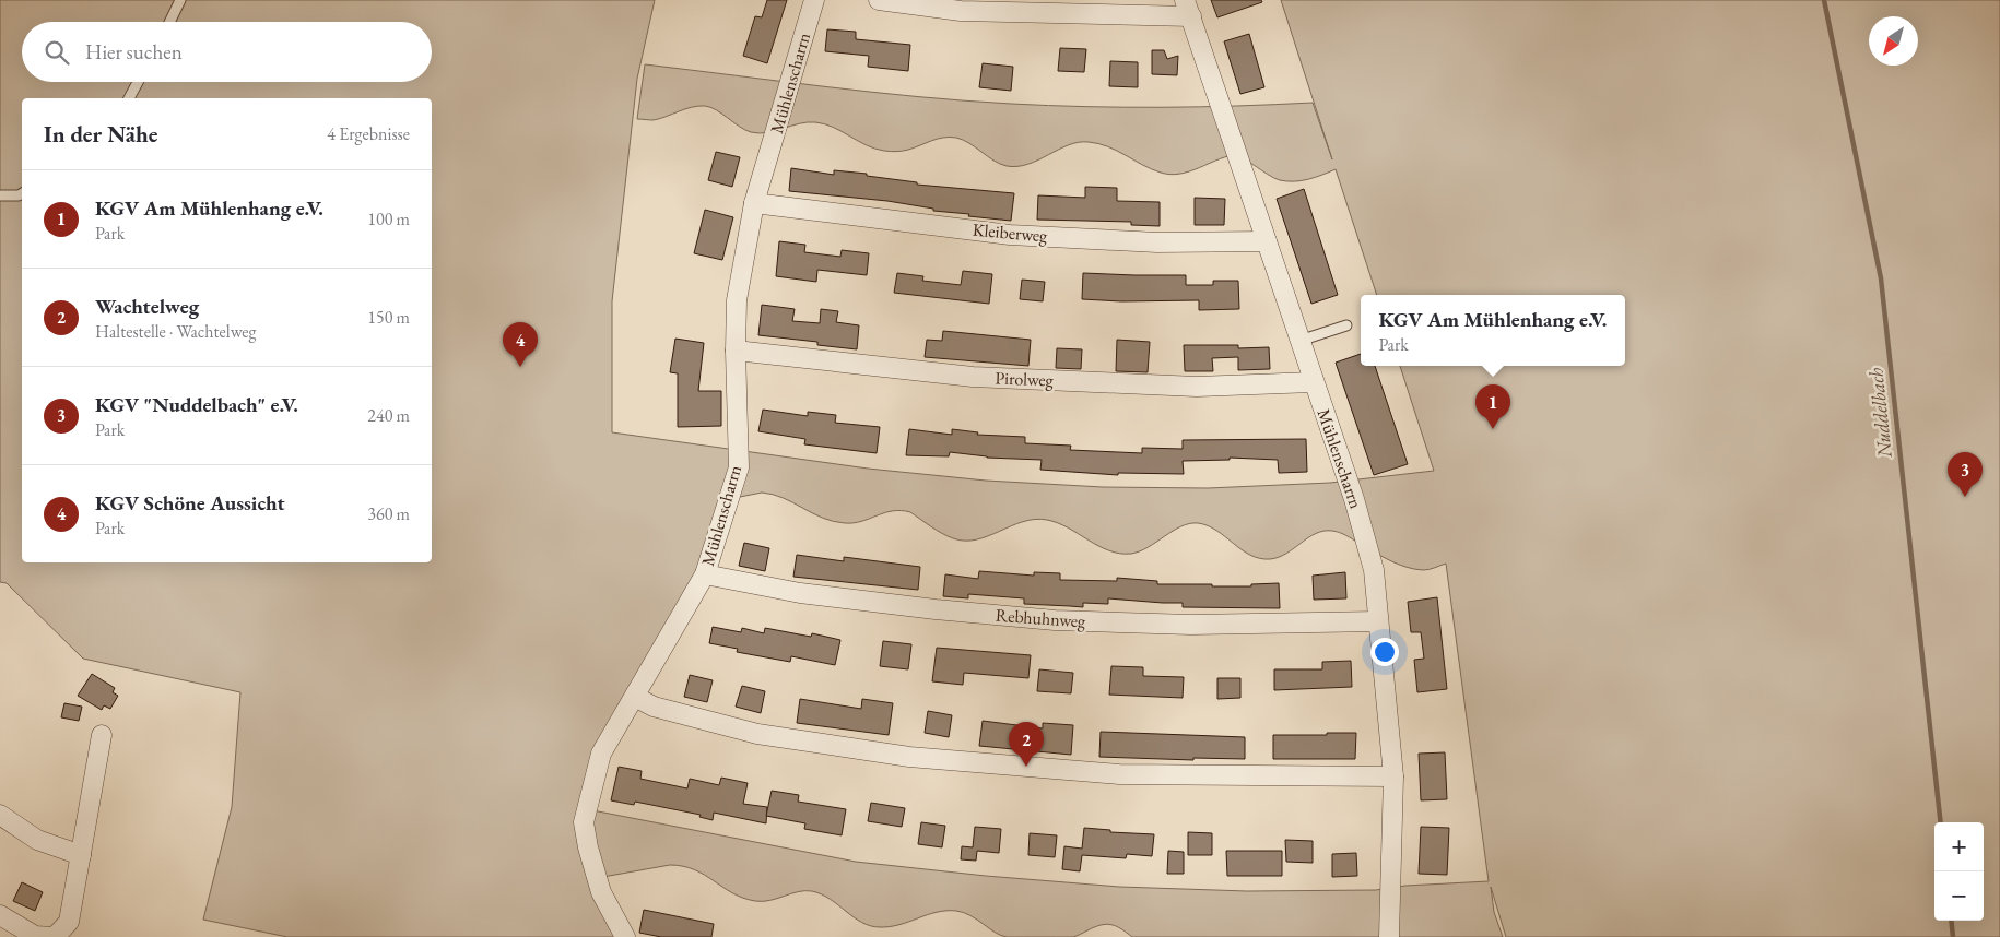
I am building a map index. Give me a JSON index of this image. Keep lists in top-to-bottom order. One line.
{"streets":{"street":["Mühlenscharrn","Kleiberweg","Pirolweg","Rebhuhnweg"]},"crossings":[["Mühlenscharrn","Kleiberweg"],["Mühlenscharrn","Pirolweg"],["Mühlenscharrn","Rebhuhnweg"]],"water":["Nuddelbach"],"north":"bottom left","page":{"search":"Hier suchen","heading":["In der Nähe","4 Ergebnisse"],"list":[{"mark":"1","name":"KGV Am Mühlenhang e.V.","note":"Park","value":"100 m"},{"mark":"2","name":"Wachtelweg","note":"Haltestelle · Wachtelweg","value":"150 m"},{"mark":"3","name":"KGV \"Nuddelbach\" e.V.","note":"Park","value":"240 m"},{"mark":"4","name":"KGV Schöne Aussicht","note":"Park","value":"360 m"}],"popup":["KGV Am Mühlenhang e.V.","Park"],"pins":["4","1","3","2"],"map_buttons":["+","−"]}}
